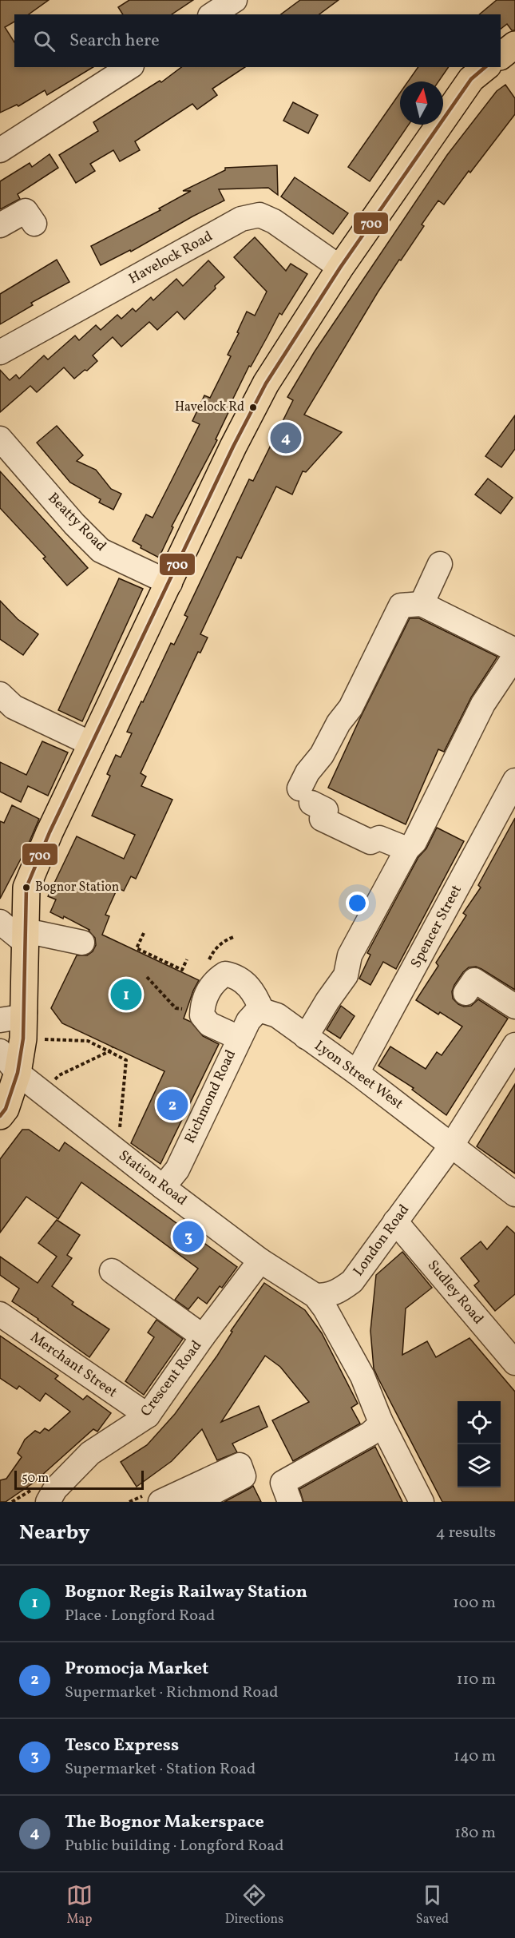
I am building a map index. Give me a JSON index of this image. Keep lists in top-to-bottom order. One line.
{"streets":{"street":["Havelock Road","Beatty Road","Spencer Street","Lyon Street West","Richmond Road","Station Road","London Road","Sudley Road","Merchant Street","Crescent Road"]},"crossings":[["Spencer Street","Lyon Street West"],["Lyon Street West","Richmond Road"],["Lyon Street West","London Road"],["Richmond Road","Station Road"],["Station Road","London Road"],["Station Road","Crescent Road"],["London Road","Sudley Road"],["Merchant Street","Crescent Road"]],"places":["Havelock Rd","Bognor Station"],"lines":["transit line 700"],"scale_bar":"50 m","north":"top","page":{"search":"Search here","pins":["4","1","2","3"],"scale":"50 m","heading":["Nearby","4 results"],"list":[{"mark":"1","name":"Bognor Regis Railway Station","note":"Place · Longford Road","value":"100 m"},{"mark":"2","name":"Promocja Market","note":"Supermarket · Richmond Road","value":"110 m"},{"mark":"3","name":"Tesco Express","note":"Supermarket · Station Road","value":"140 m"},{"mark":"4","name":"The Bognor Makerspace","note":"Public building · Longford Road","value":"180 m"}],"nav":["Map","Directions","Saved"]}}
